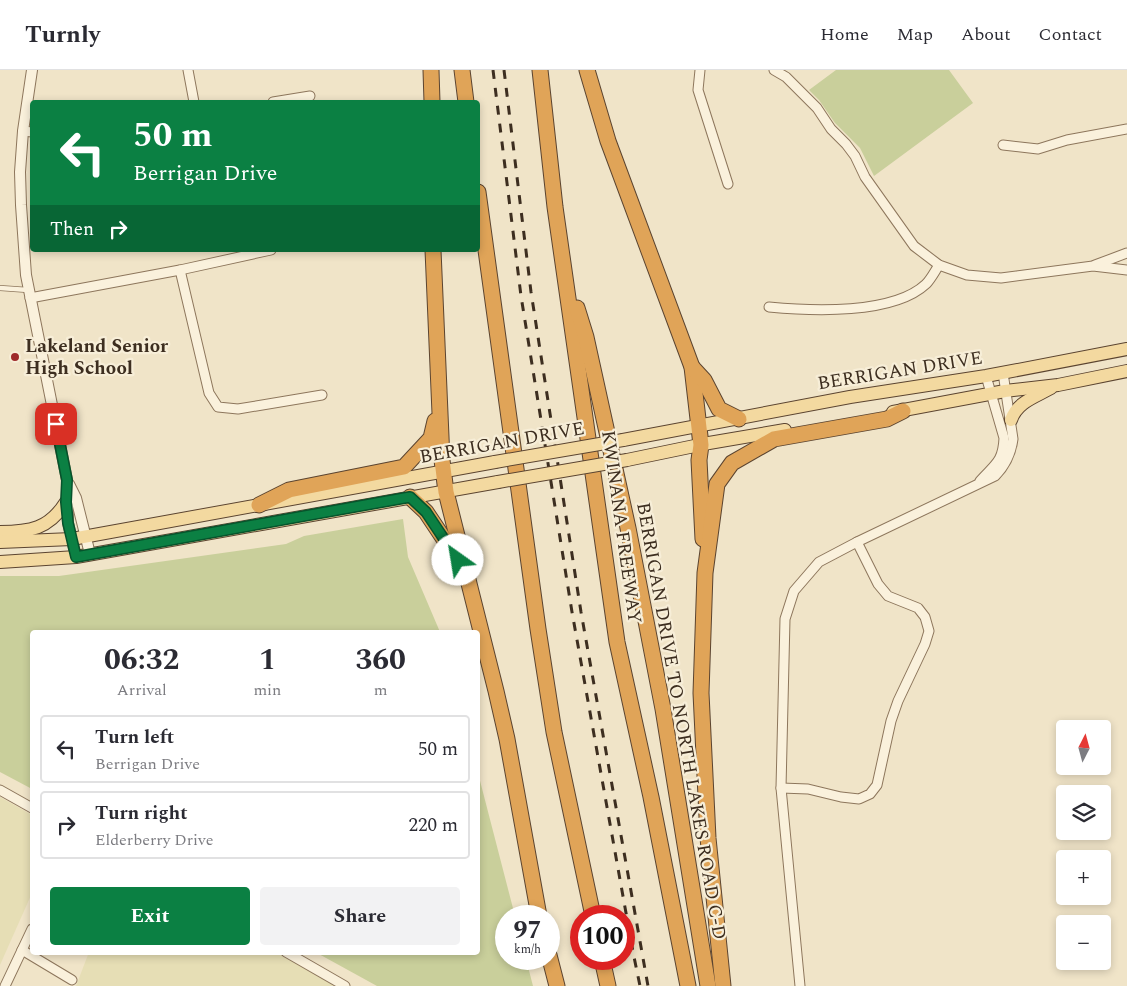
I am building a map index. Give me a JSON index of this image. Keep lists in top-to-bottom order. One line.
{"streets":{"highway":["KWINANA FREEWAY","BERRIGAN DRIVE TO NORTH LAKES ROAD C-D"],"main road":["BERRIGAN DRIVE"]},"crossings":[["KWINANA FREEWAY","BERRIGAN DRIVE TO NORTH LAKES ROAD C-D"]],"places":["Lakeland Senior High School"],"north":"top","page":{"header":"Turnly","nav":["Home","Map","About","Contact"],"turn":["50 m","Berrigan Drive"],"then":"Then","eta":["06:32","Arrival","1","min","360","m"],"list":[{"name":"Turn left","note":"Berrigan Drive","value":"50 m"},{"name":"Turn right","note":"Elderberry Drive","value":"220 m"}],"map_buttons":["+","−"],"buttons":["Exit","Share"],"speed":"97 km/h","limit":"100"}}
